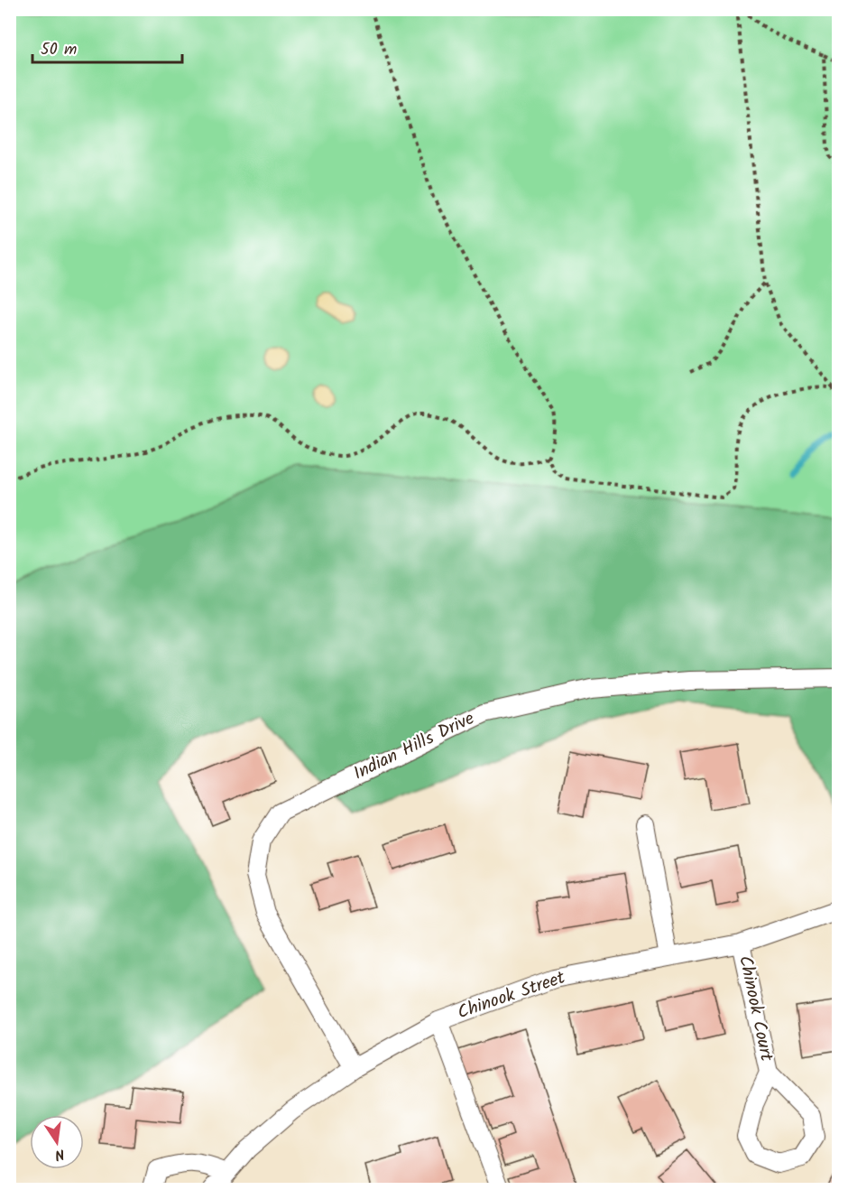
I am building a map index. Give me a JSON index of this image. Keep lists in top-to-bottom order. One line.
{"streets":{"street":["Indian Hills Drive","Chinook Street","Chinook Court"]},"crossings":[["Indian Hills Drive","Chinook Street"],["Chinook Street","Chinook Court"]],"scale_bar":"50 m","north":"bottom"}
